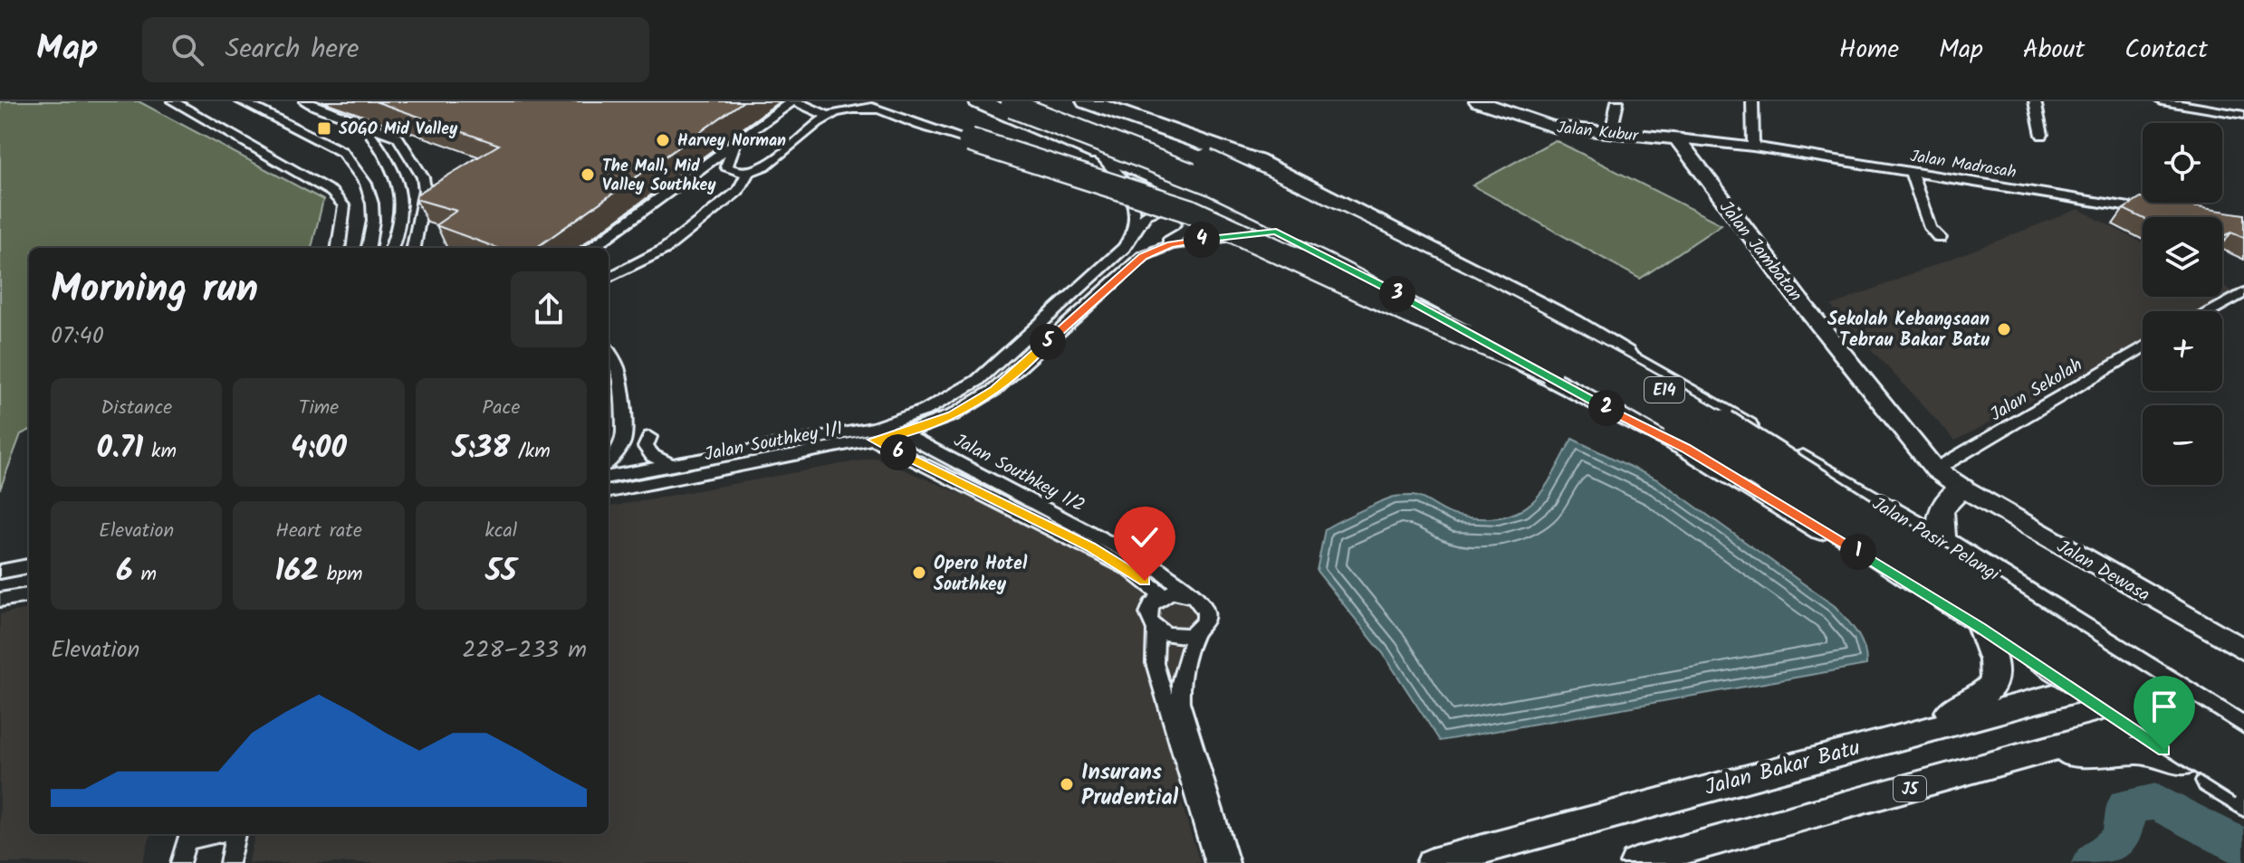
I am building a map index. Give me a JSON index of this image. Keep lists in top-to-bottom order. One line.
{"streets":{"highway":["E14"],"main road":["Jalan Pasir Pelangi","Jalan Bakar Batu","J5"],"street":["Jalan Kubur","Jalan Madrasah","Jalan Jambatan","Jalan Sekolah","Jalan Southkey 1/1","Jalan Southkey 1/2","Jalan Dewasa"]},"crossings":[["Jalan Kubur","Jalan Madrasah"],["Jalan Kubur","Jalan Jambatan"],["Jalan Madrasah","Jalan Jambatan"],["Jalan Jambatan","Jalan Sekolah"],["Jalan Jambatan","Jalan Dewasa"],["Jalan Southkey 1/1","Jalan Southkey 1/2"],["Jalan Pasir Pelangi","Jalan Bakar Batu"],["Jalan Pasir Pelangi","J5"]],"places":{"transit":["SOGO Mid Valley"],"other":["Harvey Norman","The Mall, Mid Valley Southkey","Sekolah Kebangsaan Tebrau Bakar Batu","Opero Hotel Southkey","Insurans Prudential"]},"page":{"header":"Map","search":"Search here","nav":["Home","Map","About","Contact"],"map_buttons":["+","−"],"pins":["4","3","5","2","6","1"],"heading":["Morning run","07:40"],"stats":[["Distance","0.71 km"],["Time","4:00"],["Pace","5:38 /km"],["Elevation","6 m"],["Heart rate","162 bpm"],["kcal","55"]],"chart":["Elevation","228–233 m"]}}
